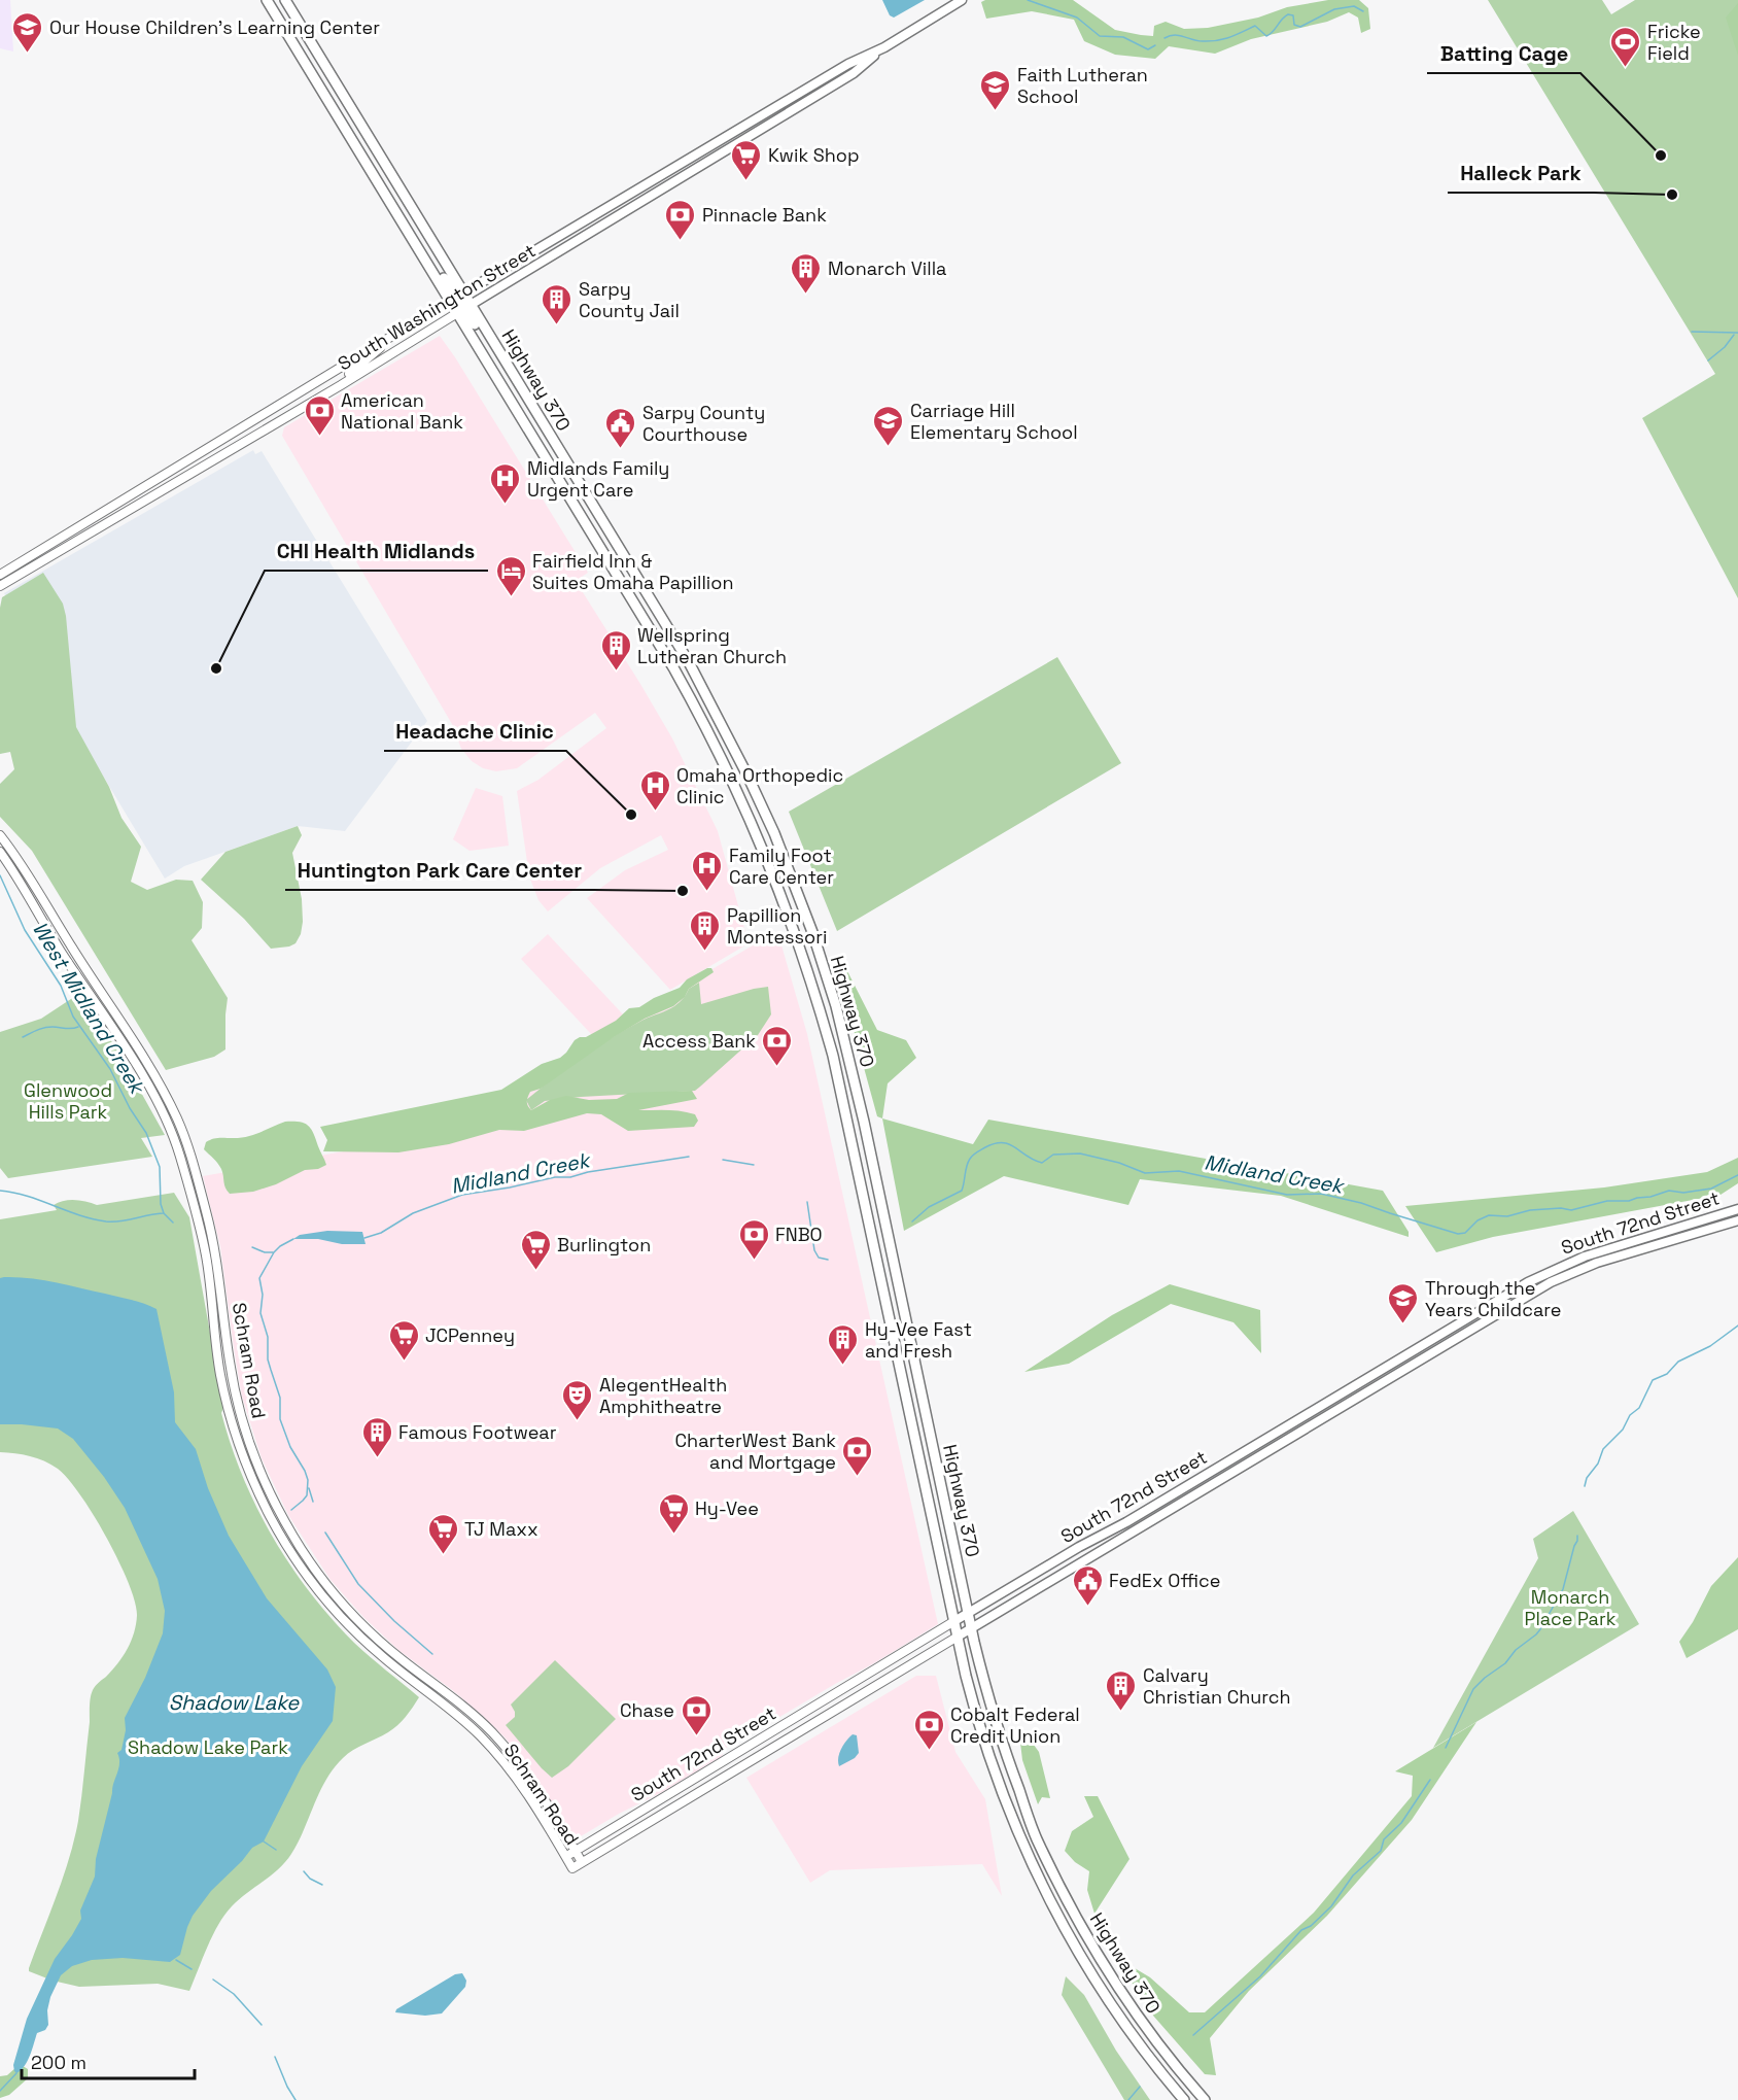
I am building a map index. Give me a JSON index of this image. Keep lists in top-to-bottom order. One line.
{"streets":{"highway":["Highway 370"],"main road":["South Washington Street","South 72nd Street","Schram Road"]},"crossings":[["South Washington Street","Highway 370"],["Highway 370","South 72nd Street"],["South 72nd Street","Schram Road"]],"water":["West Midland Creek","Midland Creek","Shadow Lake"],"parks":["Glenwood Hills Park","Monarch Place Park","Shadow Lake Park"],"places":{"school or university":["Our House Children's Learning Center","Faith Lutheran School","Carriage Hill Elementary School","Through the Years Childcare"],"sports":["Fricke Field"],"other":["Batting Cage","Halleck Park","CHI Health Midlands","Headache Clinic","Huntington Park Care Center"],"supermarket":["Kwik Shop","Burlington","JCPenney","Hy-Vee","TJ Maxx"],"bank":["Pinnacle Bank","American National Bank","Access Bank","FNBO","CharterWest Bank and Mortgage","Chase","Cobalt Federal Credit Union"],"building":["Monarch Villa","Sarpy County Jail","Wellspring Lutheran Church","Papillion Montessori","Hy-Vee Fast and Fresh","Famous Footwear","Calvary Christian Church"],"public building":["Sarpy County Courthouse","FedEx Office"],"hospital":["Midlands Family Urgent Care","Omaha Orthopedic Clinic","Family Foot Care Center"],"hotel":["Fairfield Inn & Suites Omaha Papillion"],"theatre":["AlegentHealth Amphitheatre"]},"scale_bar":"200 m"}
